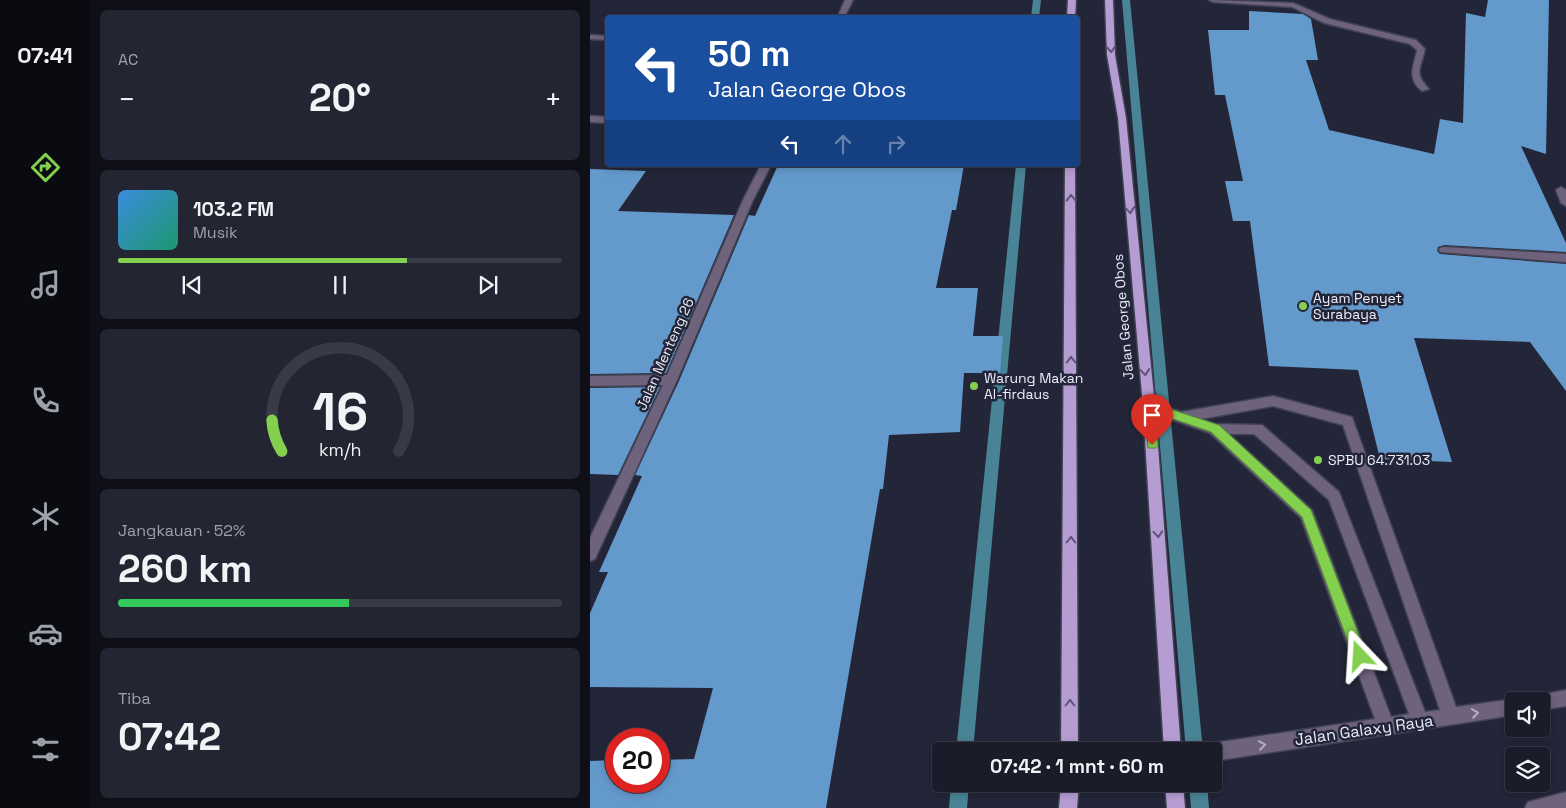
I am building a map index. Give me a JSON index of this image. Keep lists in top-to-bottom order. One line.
{"streets":{"main road":["Jalan George Obos"],"street":["Jalan Menteng 26","Jalan Galaxy Raya"]},"one_way":["Jalan Galaxy Raya"],"places":["Ayam Penyet Surabaya","Warung Makan Al-firdaus","SPBU 64.731.03"],"page":{"tabs":"07:41","tile":["AC",["Jangkauan · 52%","260 km"],["Tiba","07:42"]],"turn":["50 m","Jalan George Obos"],"heat":["−","20°","+"],"song":["103.2 FM","Musik"],"limit":"20","trip":"07:42 · 1 mnt · 60 m","gauge":["16","km/h"]}}
